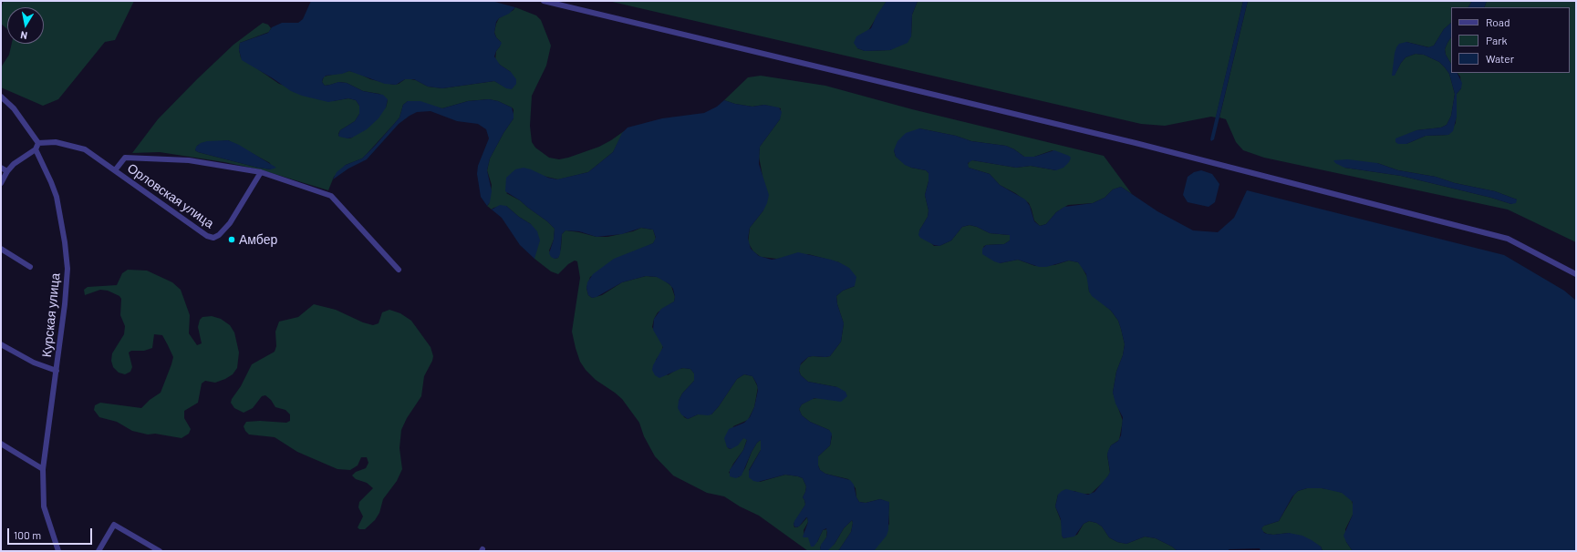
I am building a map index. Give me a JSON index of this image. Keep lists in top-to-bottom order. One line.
{"streets":{"street":["Орловская улица","Курская улица"]},"places":["Амбер"],"legend":["Road","Park","Water"],"scale_bar":"100 m","north":"bottom"}
